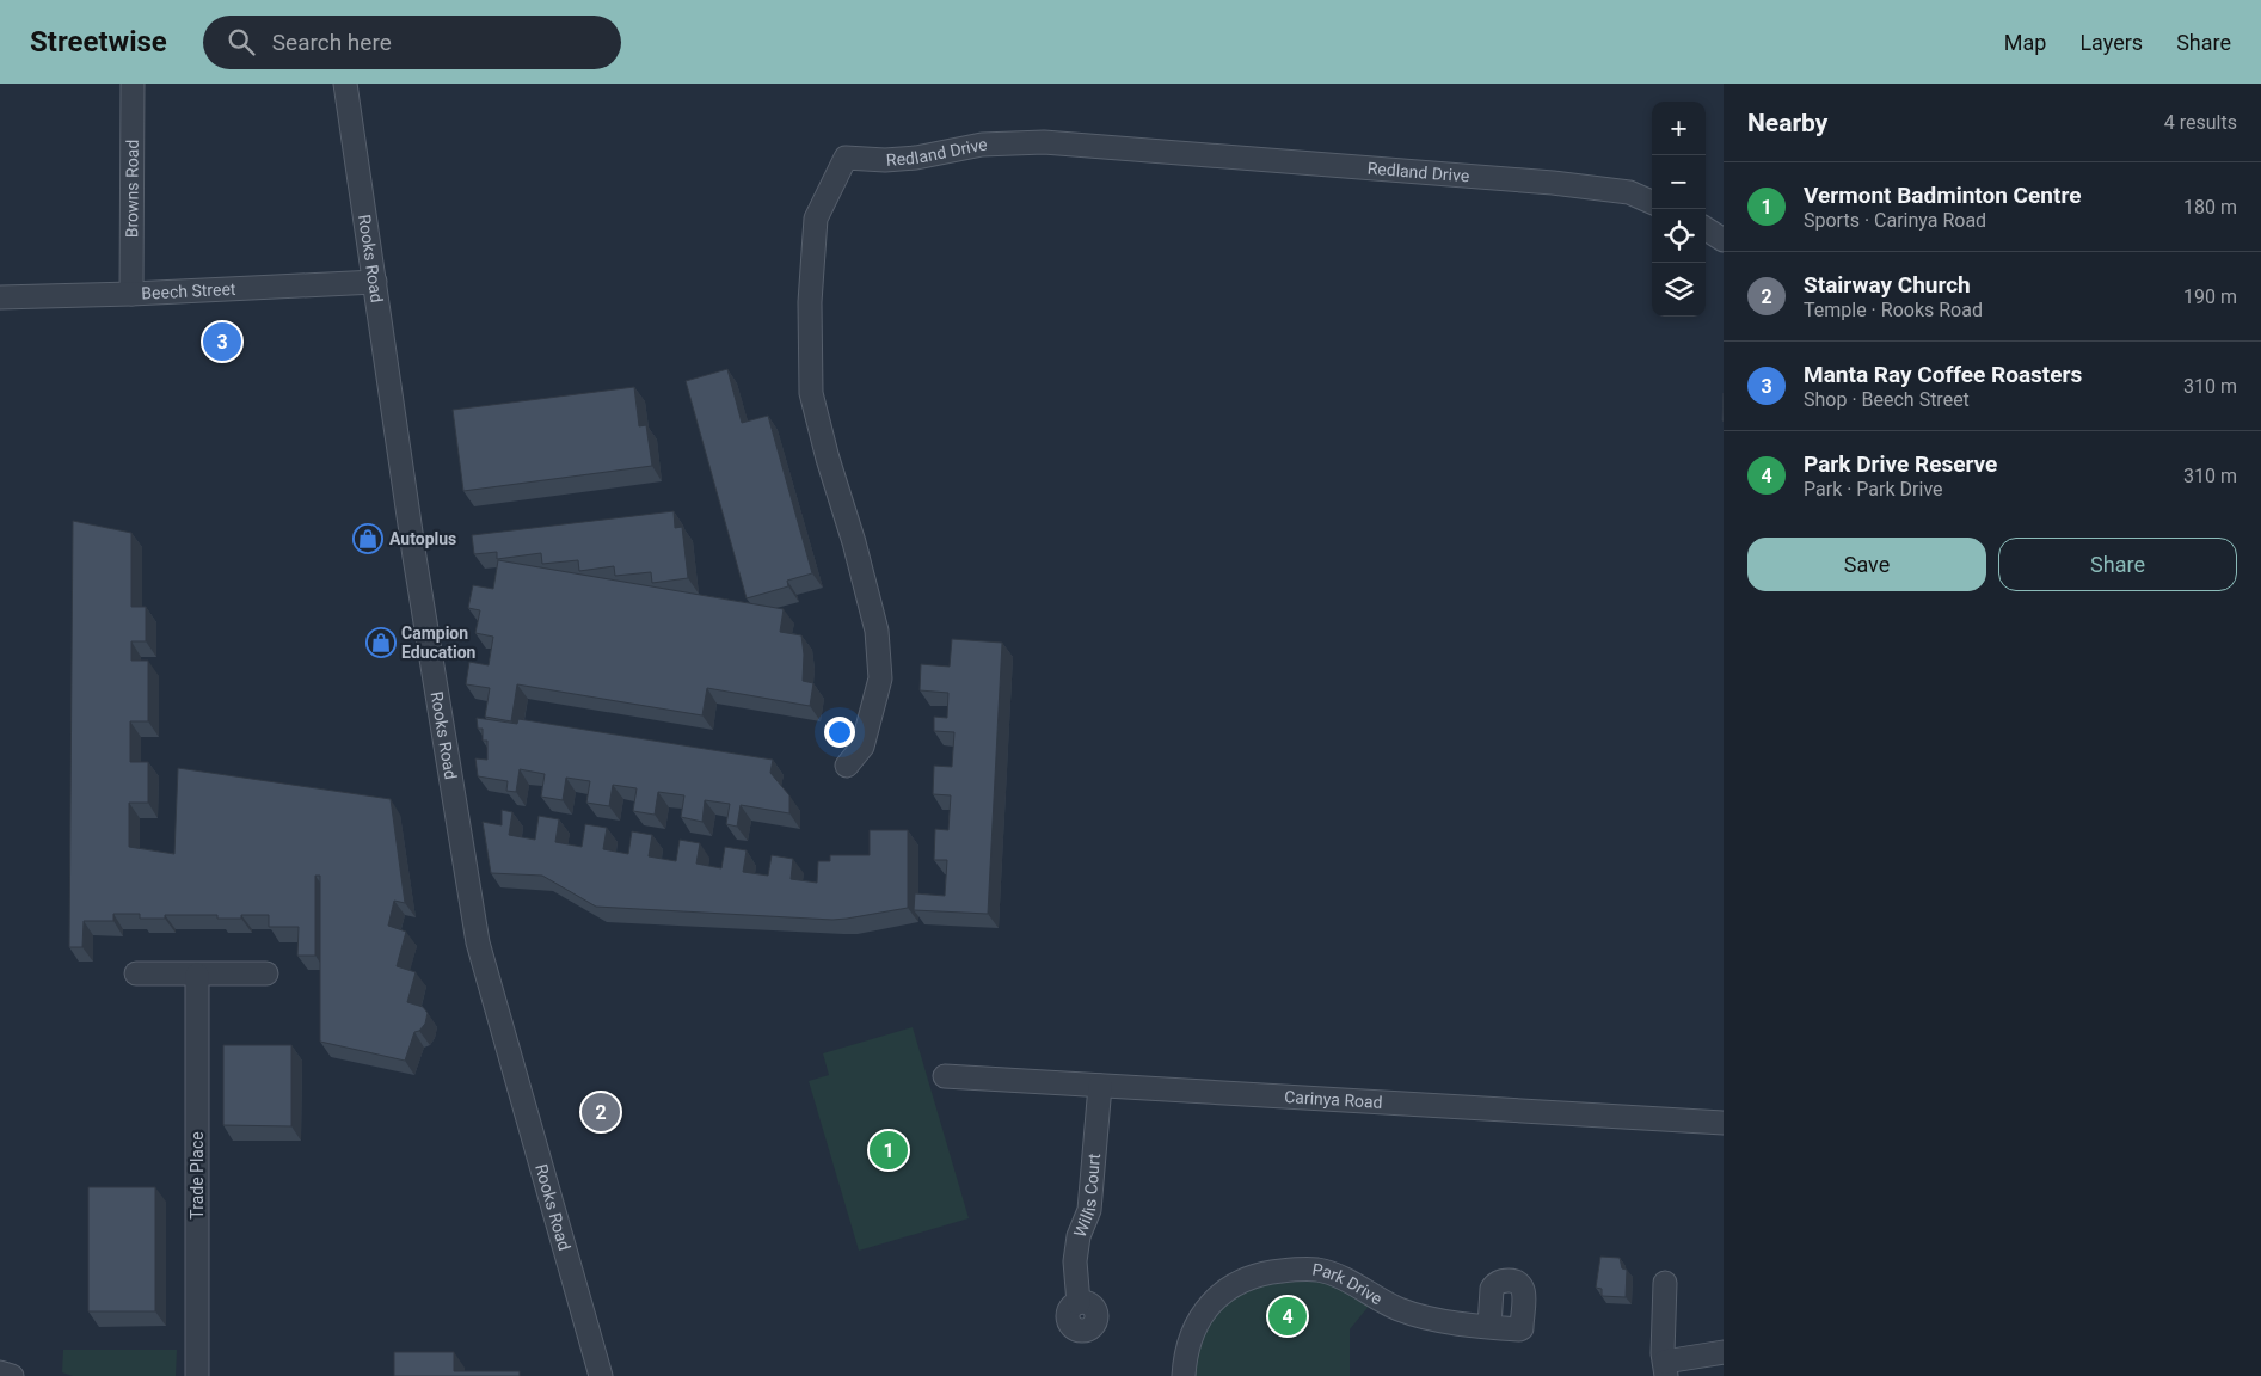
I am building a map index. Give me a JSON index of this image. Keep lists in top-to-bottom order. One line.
{"streets":{"street":["Redland Drive","Browns Road","Rooks Road","Beech Street","Carinya Road","Trade Place","Willis Court","Park Drive"]},"crossings":[["Browns Road","Beech Street"],["Rooks Road","Beech Street"],["Carinya Road","Willis Court"]],"places":{"shop":["Autoplus","Campion Education"]},"page":{"header":"Streetwise","search":"Search here","nav":["Map","Layers","Share"],"heading":["Nearby","4 results"],"map_buttons":["+","−"],"list":[{"mark":"1","name":"Vermont Badminton Centre","note":"Sports · Carinya Road","value":"180 m"},{"mark":"2","name":"Stairway Church","note":"Temple · Rooks Road","value":"190 m"},{"mark":"3","name":"Manta Ray Coffee Roasters","note":"Shop · Beech Street","value":"310 m"},{"mark":"4","name":"Park Drive Reserve","note":"Park · Park Drive","value":"310 m"}],"pins":["3","2","1","4"],"buttons":["Save","Share"]}}
